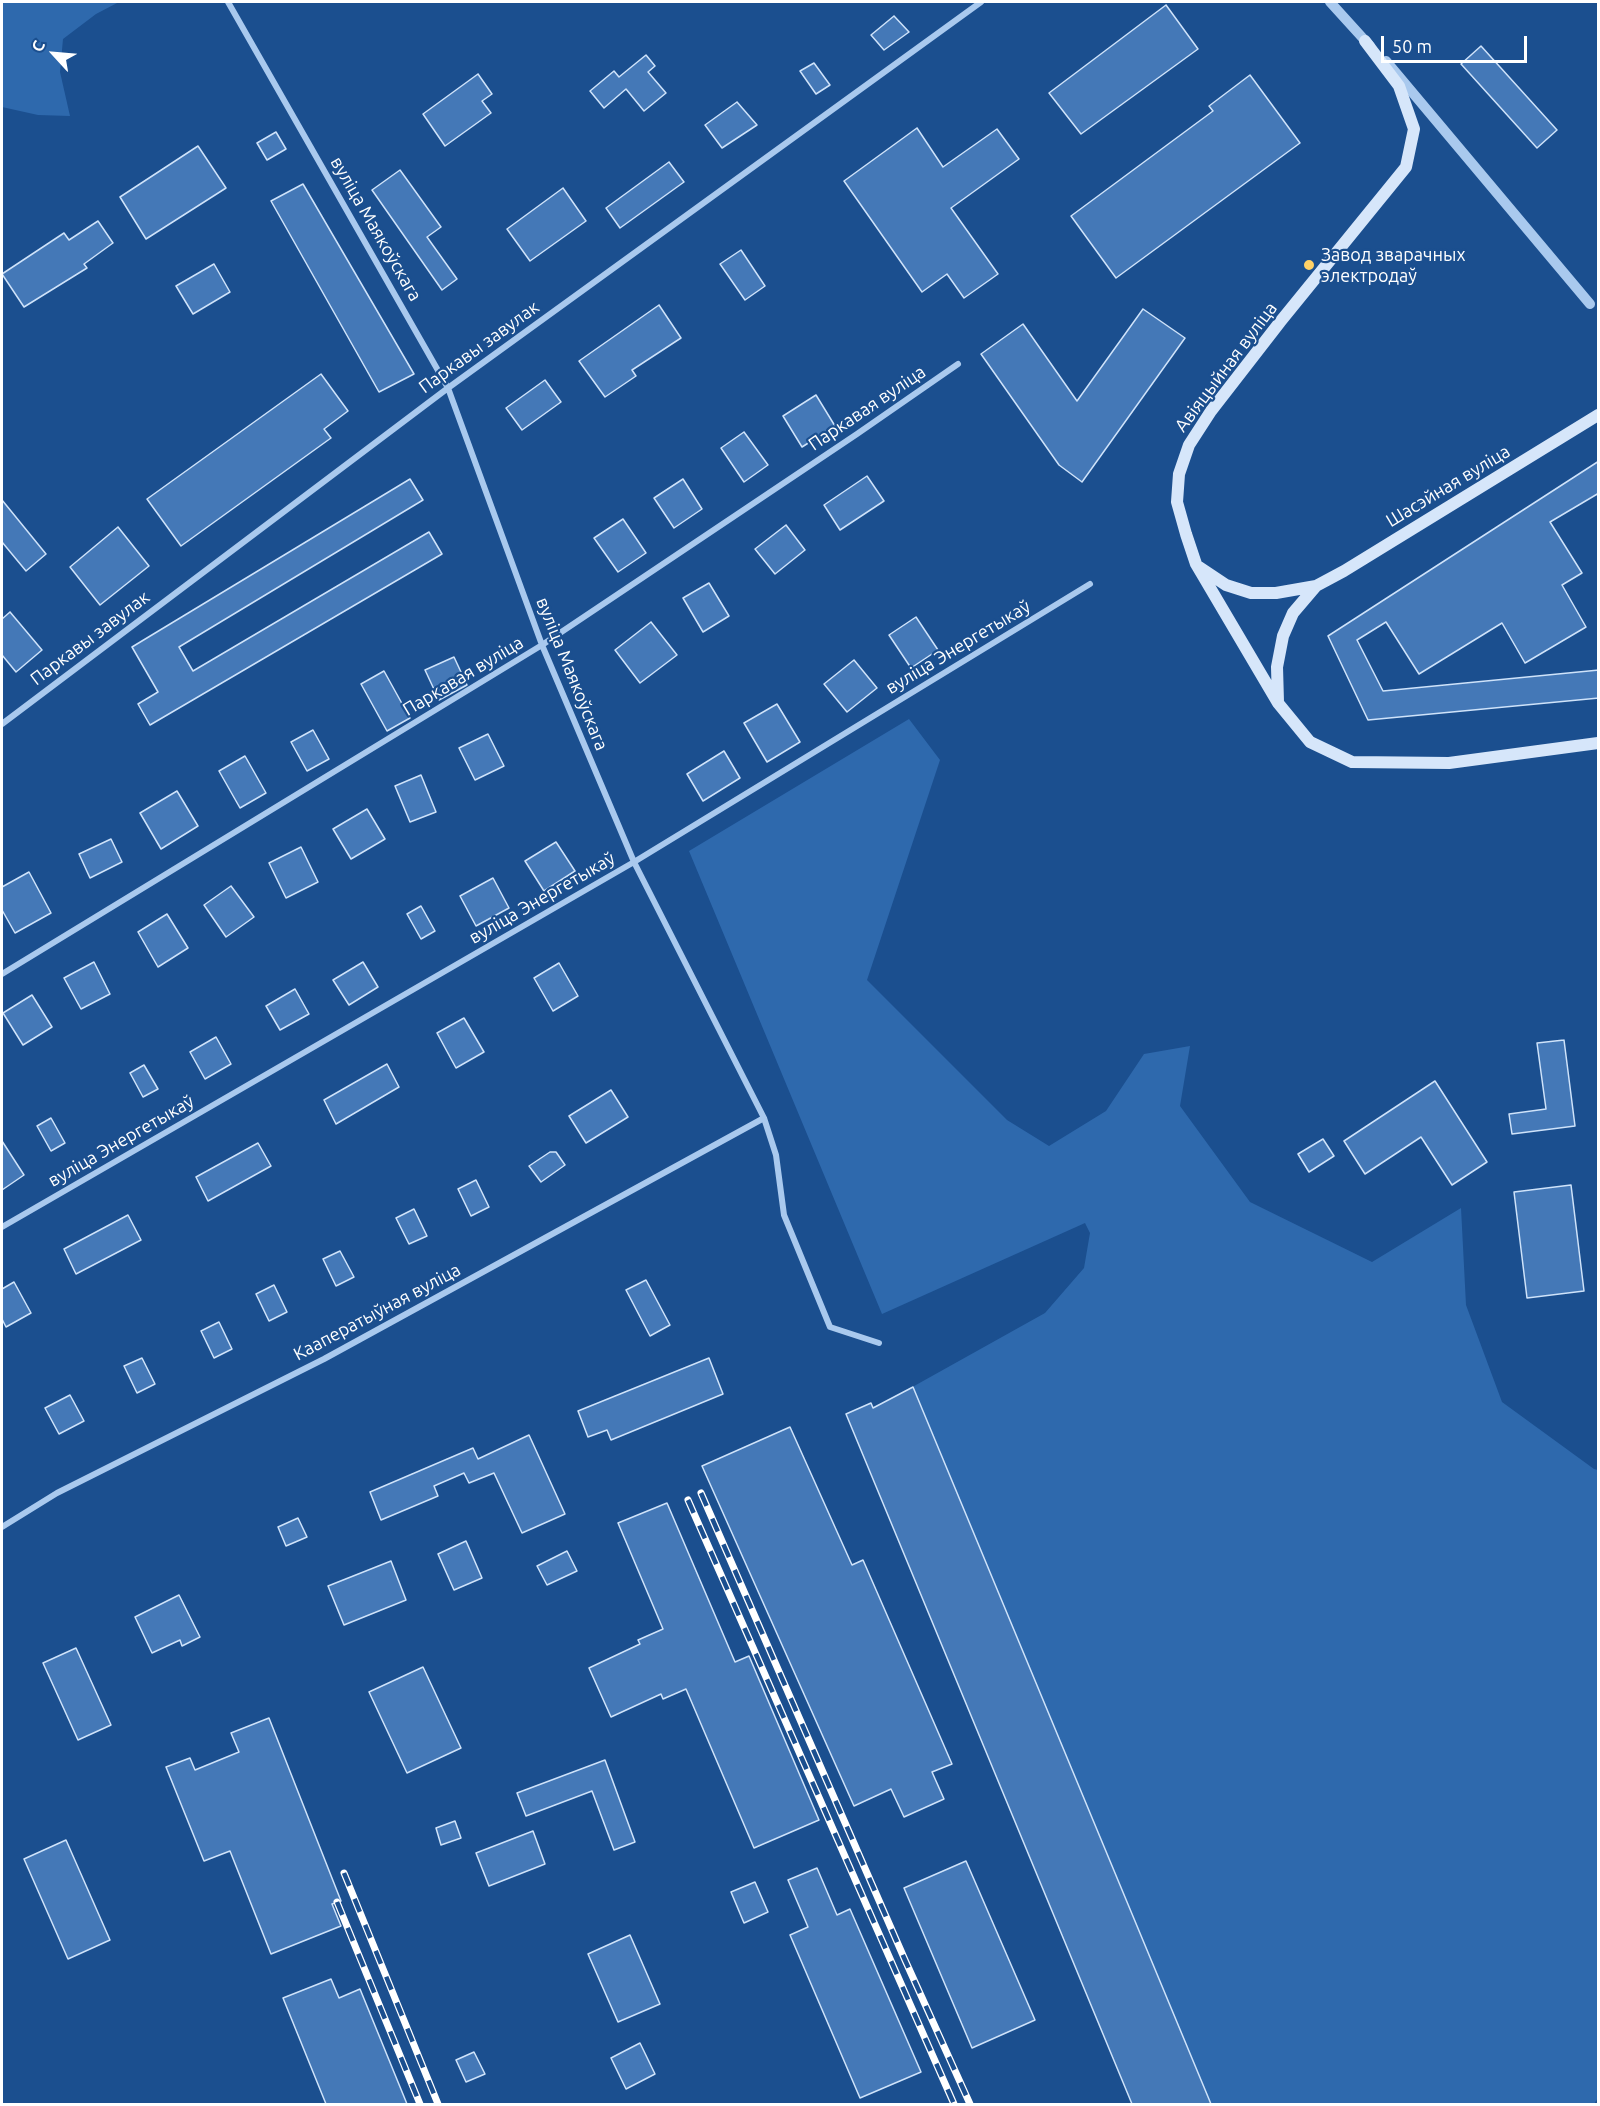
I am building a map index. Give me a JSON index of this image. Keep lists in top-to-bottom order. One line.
{"streets":{"main road":["Авіяцыйная вуліца","Шасэйная вуліца"],"street":["вуліца Маякоўскага","Паркавы завулак","Паркавая вуліца","вуліца Энергетыкаў","Кааператыўная вуліца"]},"crossings":[["вуліца Маякоўскага","Паркавы завулак"],["вуліца Маякоўскага","Паркавая вуліца"],["вуліца Маякоўскага","вуліца Энергетыкаў"],["вуліца Маякоўскага","Кааператыўная вуліца"]],"places":["Завод зварачных электродаў"],"scale_bar":"50 m","north":"top left"}
